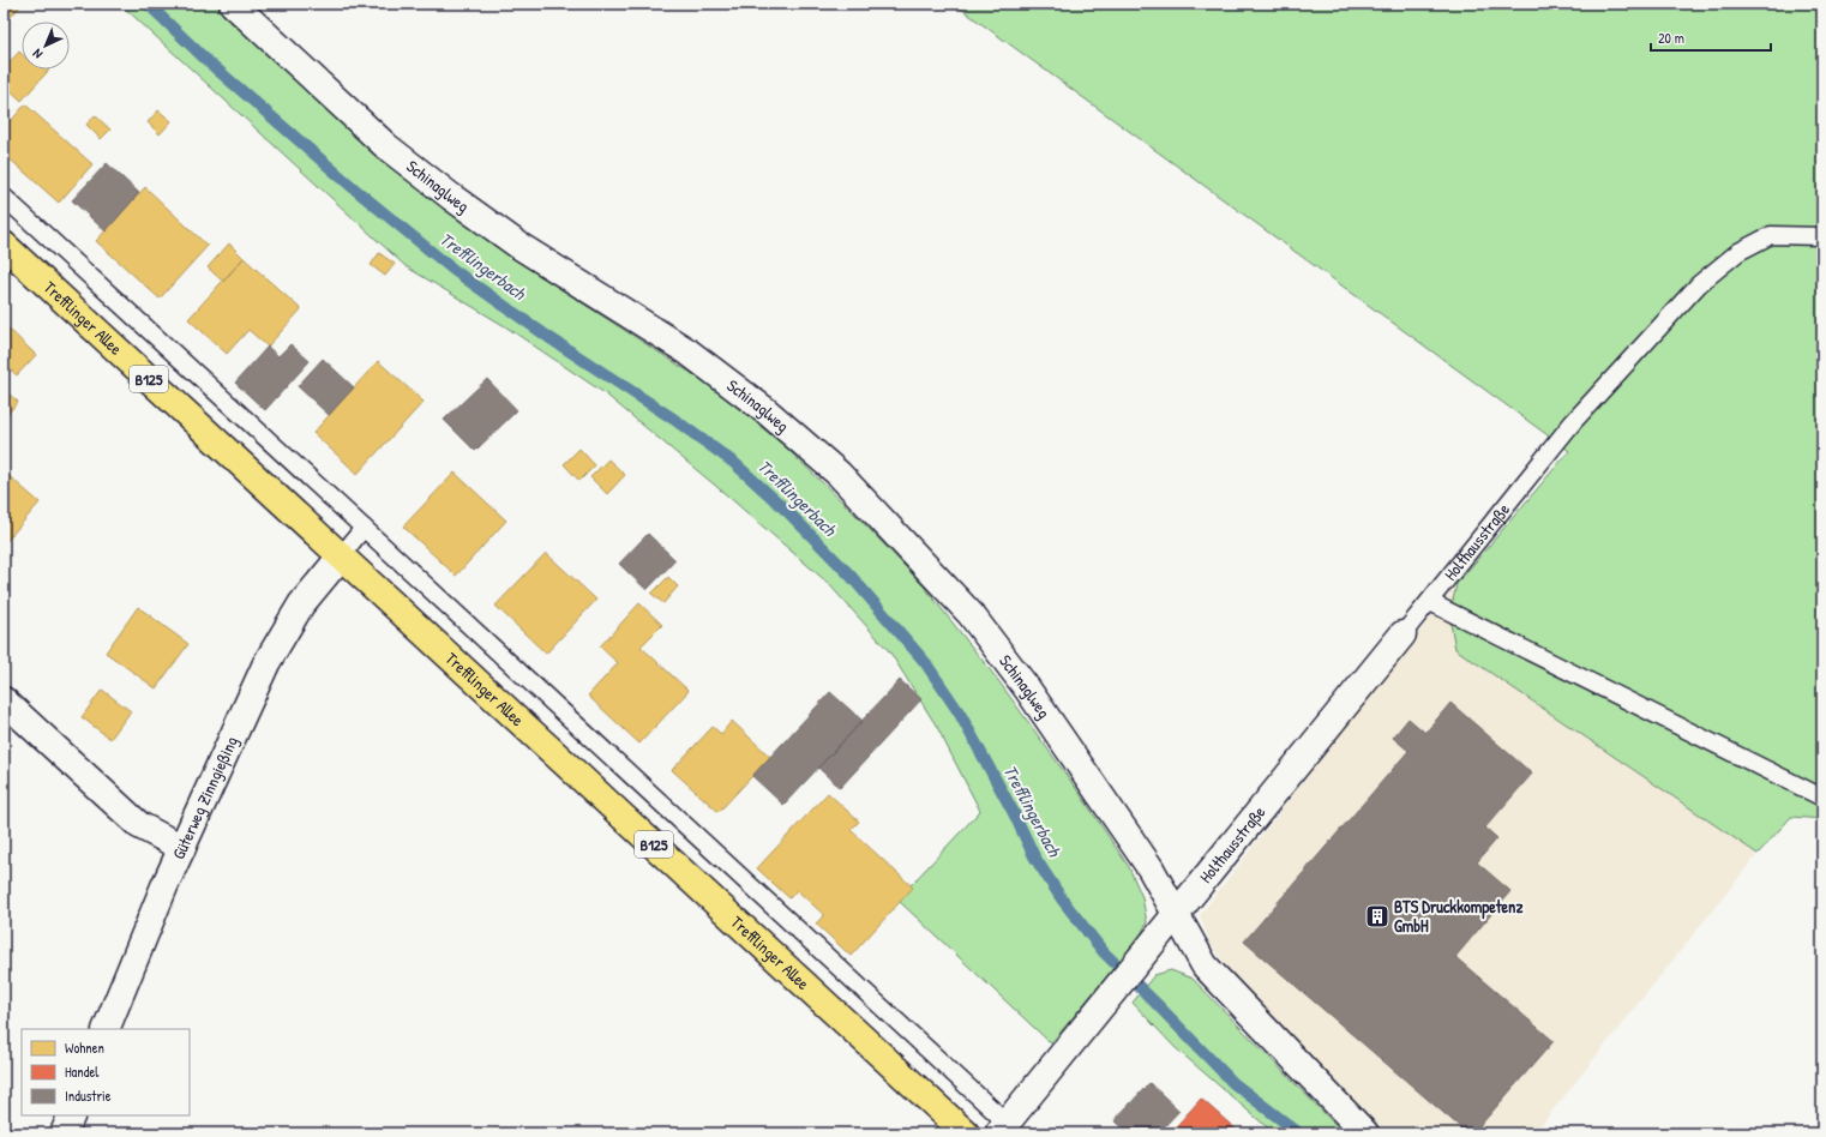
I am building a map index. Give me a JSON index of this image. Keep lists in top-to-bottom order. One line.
{"streets":{"main road":["Trefflinger Allee","B125"],"street":["Schinaglweg","Holthausstraße","Güterweg Zinngießing"]},"crossings":[["Schinaglweg","Holthausstraße"],["Trefflinger Allee","Güterweg Zinngießing"]],"water":["Trefflingerbach"],"places":{"building":["BTS Druckkompetenz GmbH"]},"legend":["Wohnen","Handel","Industrie"],"scale_bar":"20 m","north":"bottom left"}
